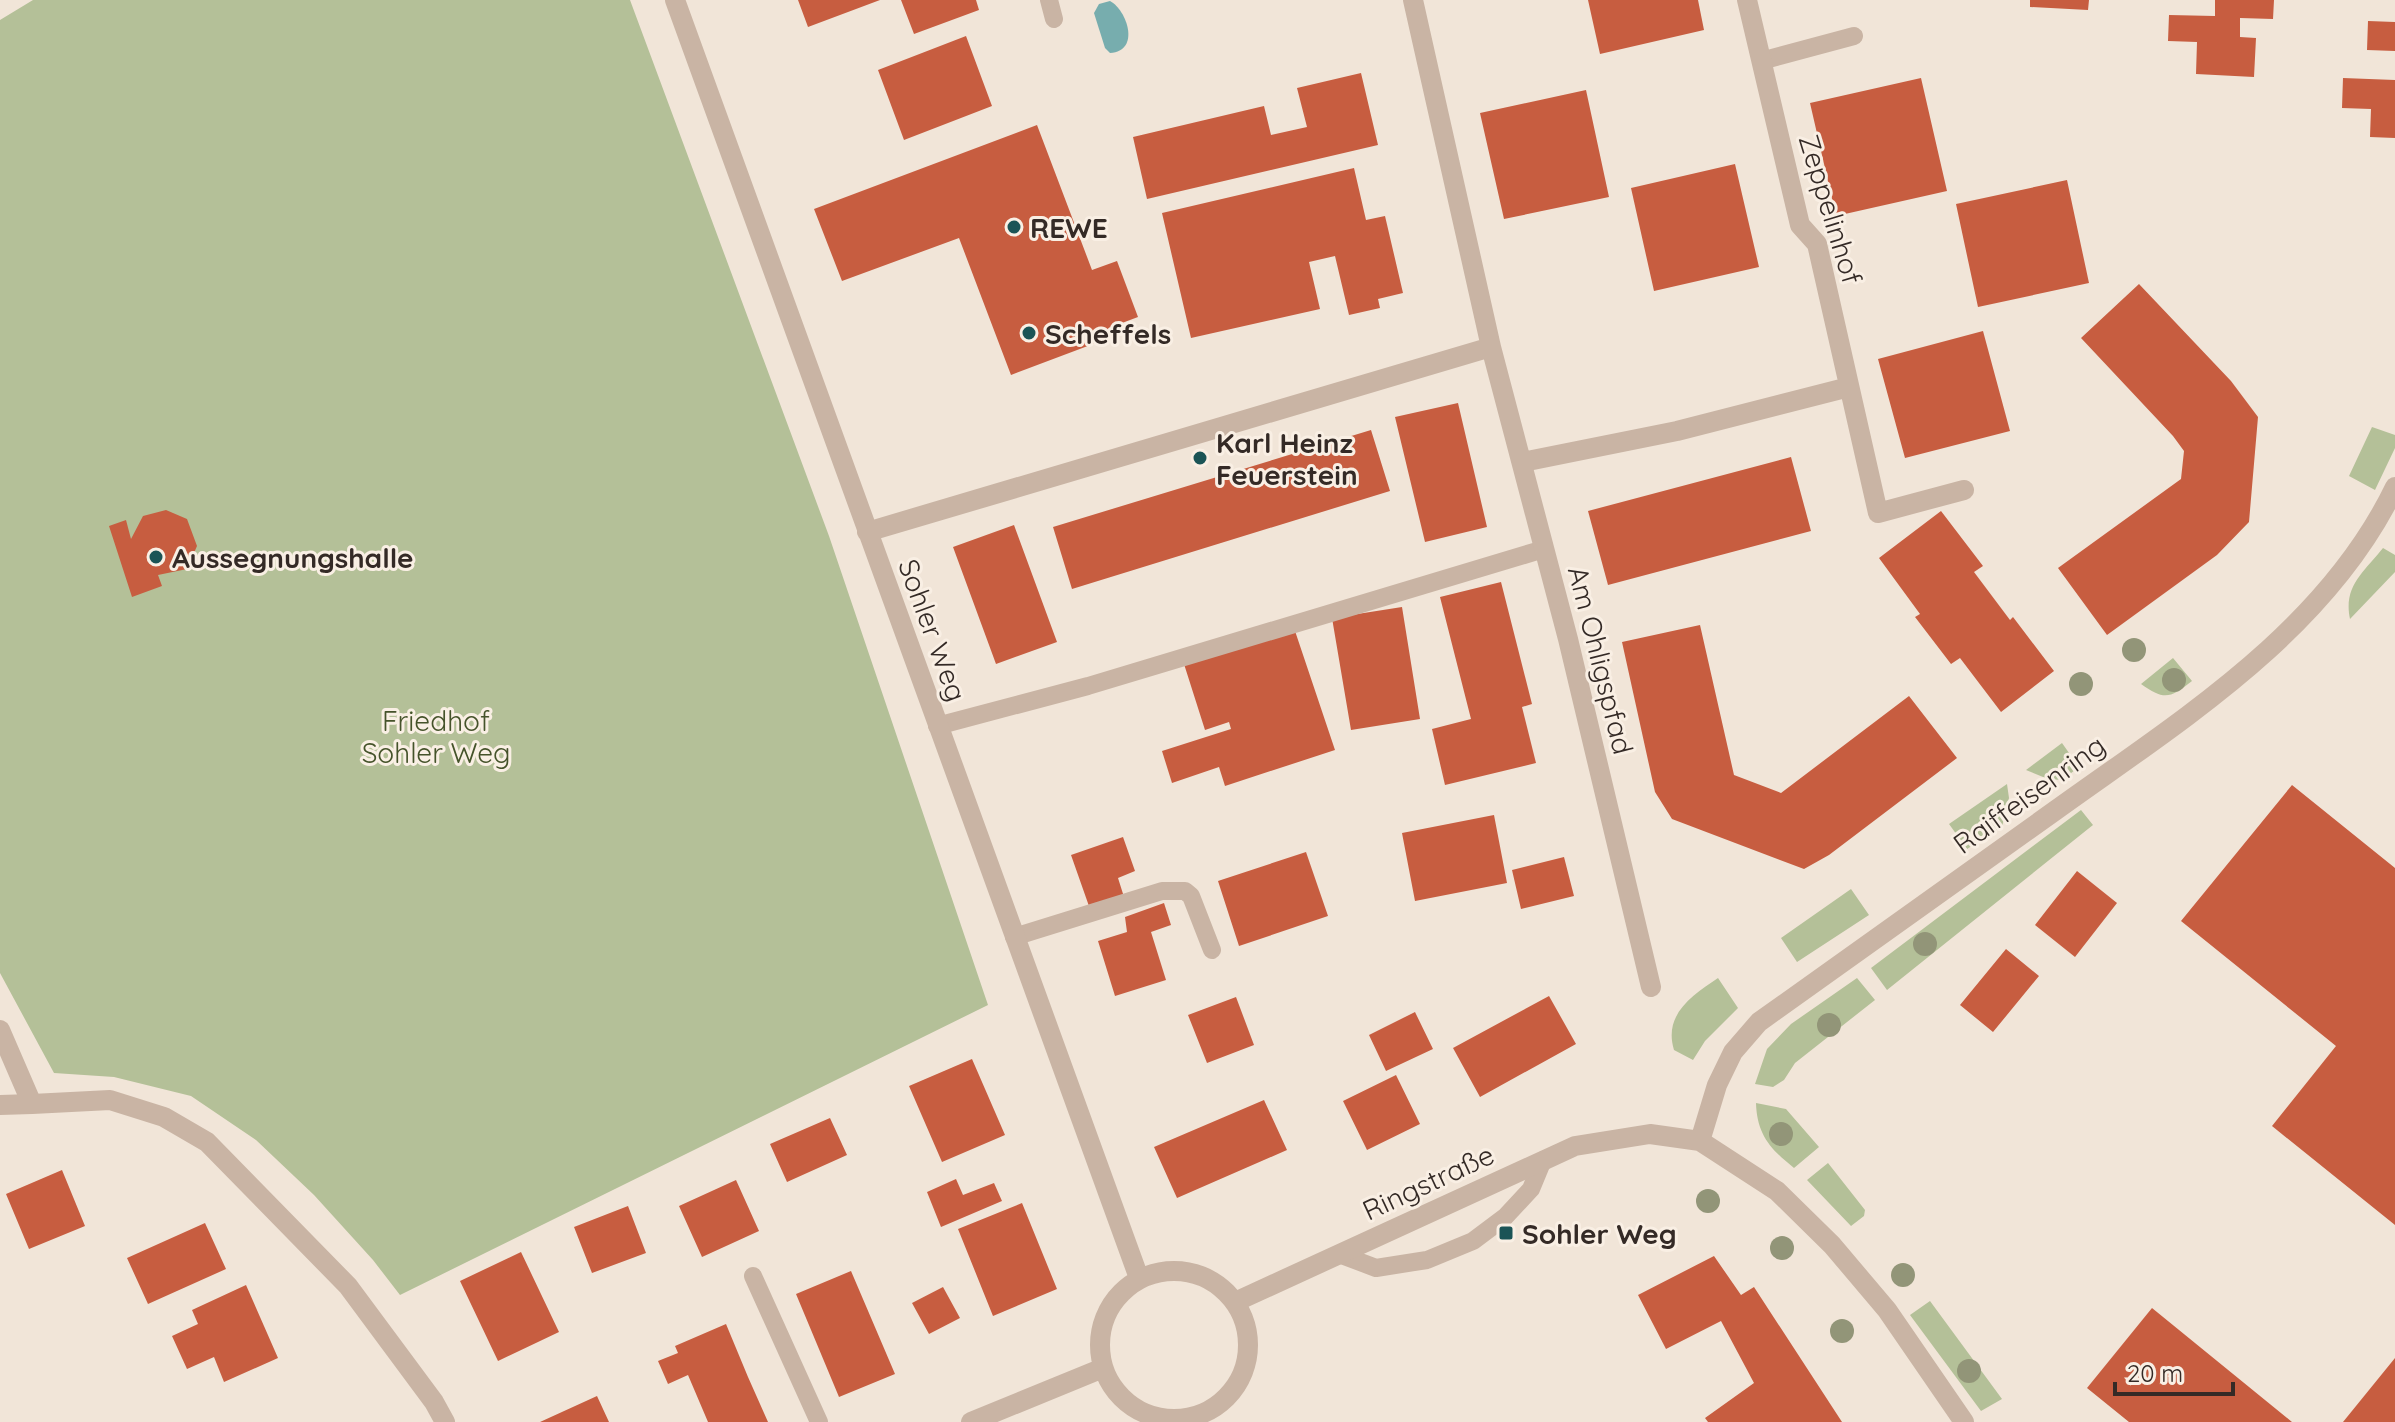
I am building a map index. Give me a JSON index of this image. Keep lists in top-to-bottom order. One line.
{"streets":{"street":["Zeppelinhof","Sohler Weg","Am Ohligspfad","Raiffeisenring","Ringstraße"]},"crossings":[["Sohler Weg","Ringstraße"],["Raiffeisenring","Ringstraße"]],"parks":["Friedhof Sohler Weg"],"places":{"other":["REWE","Scheffels","Karl Heinz Feuerstein","Aussegnungshalle"],"transit":["Sohler Weg"]},"scale_bar":"20 m"}
